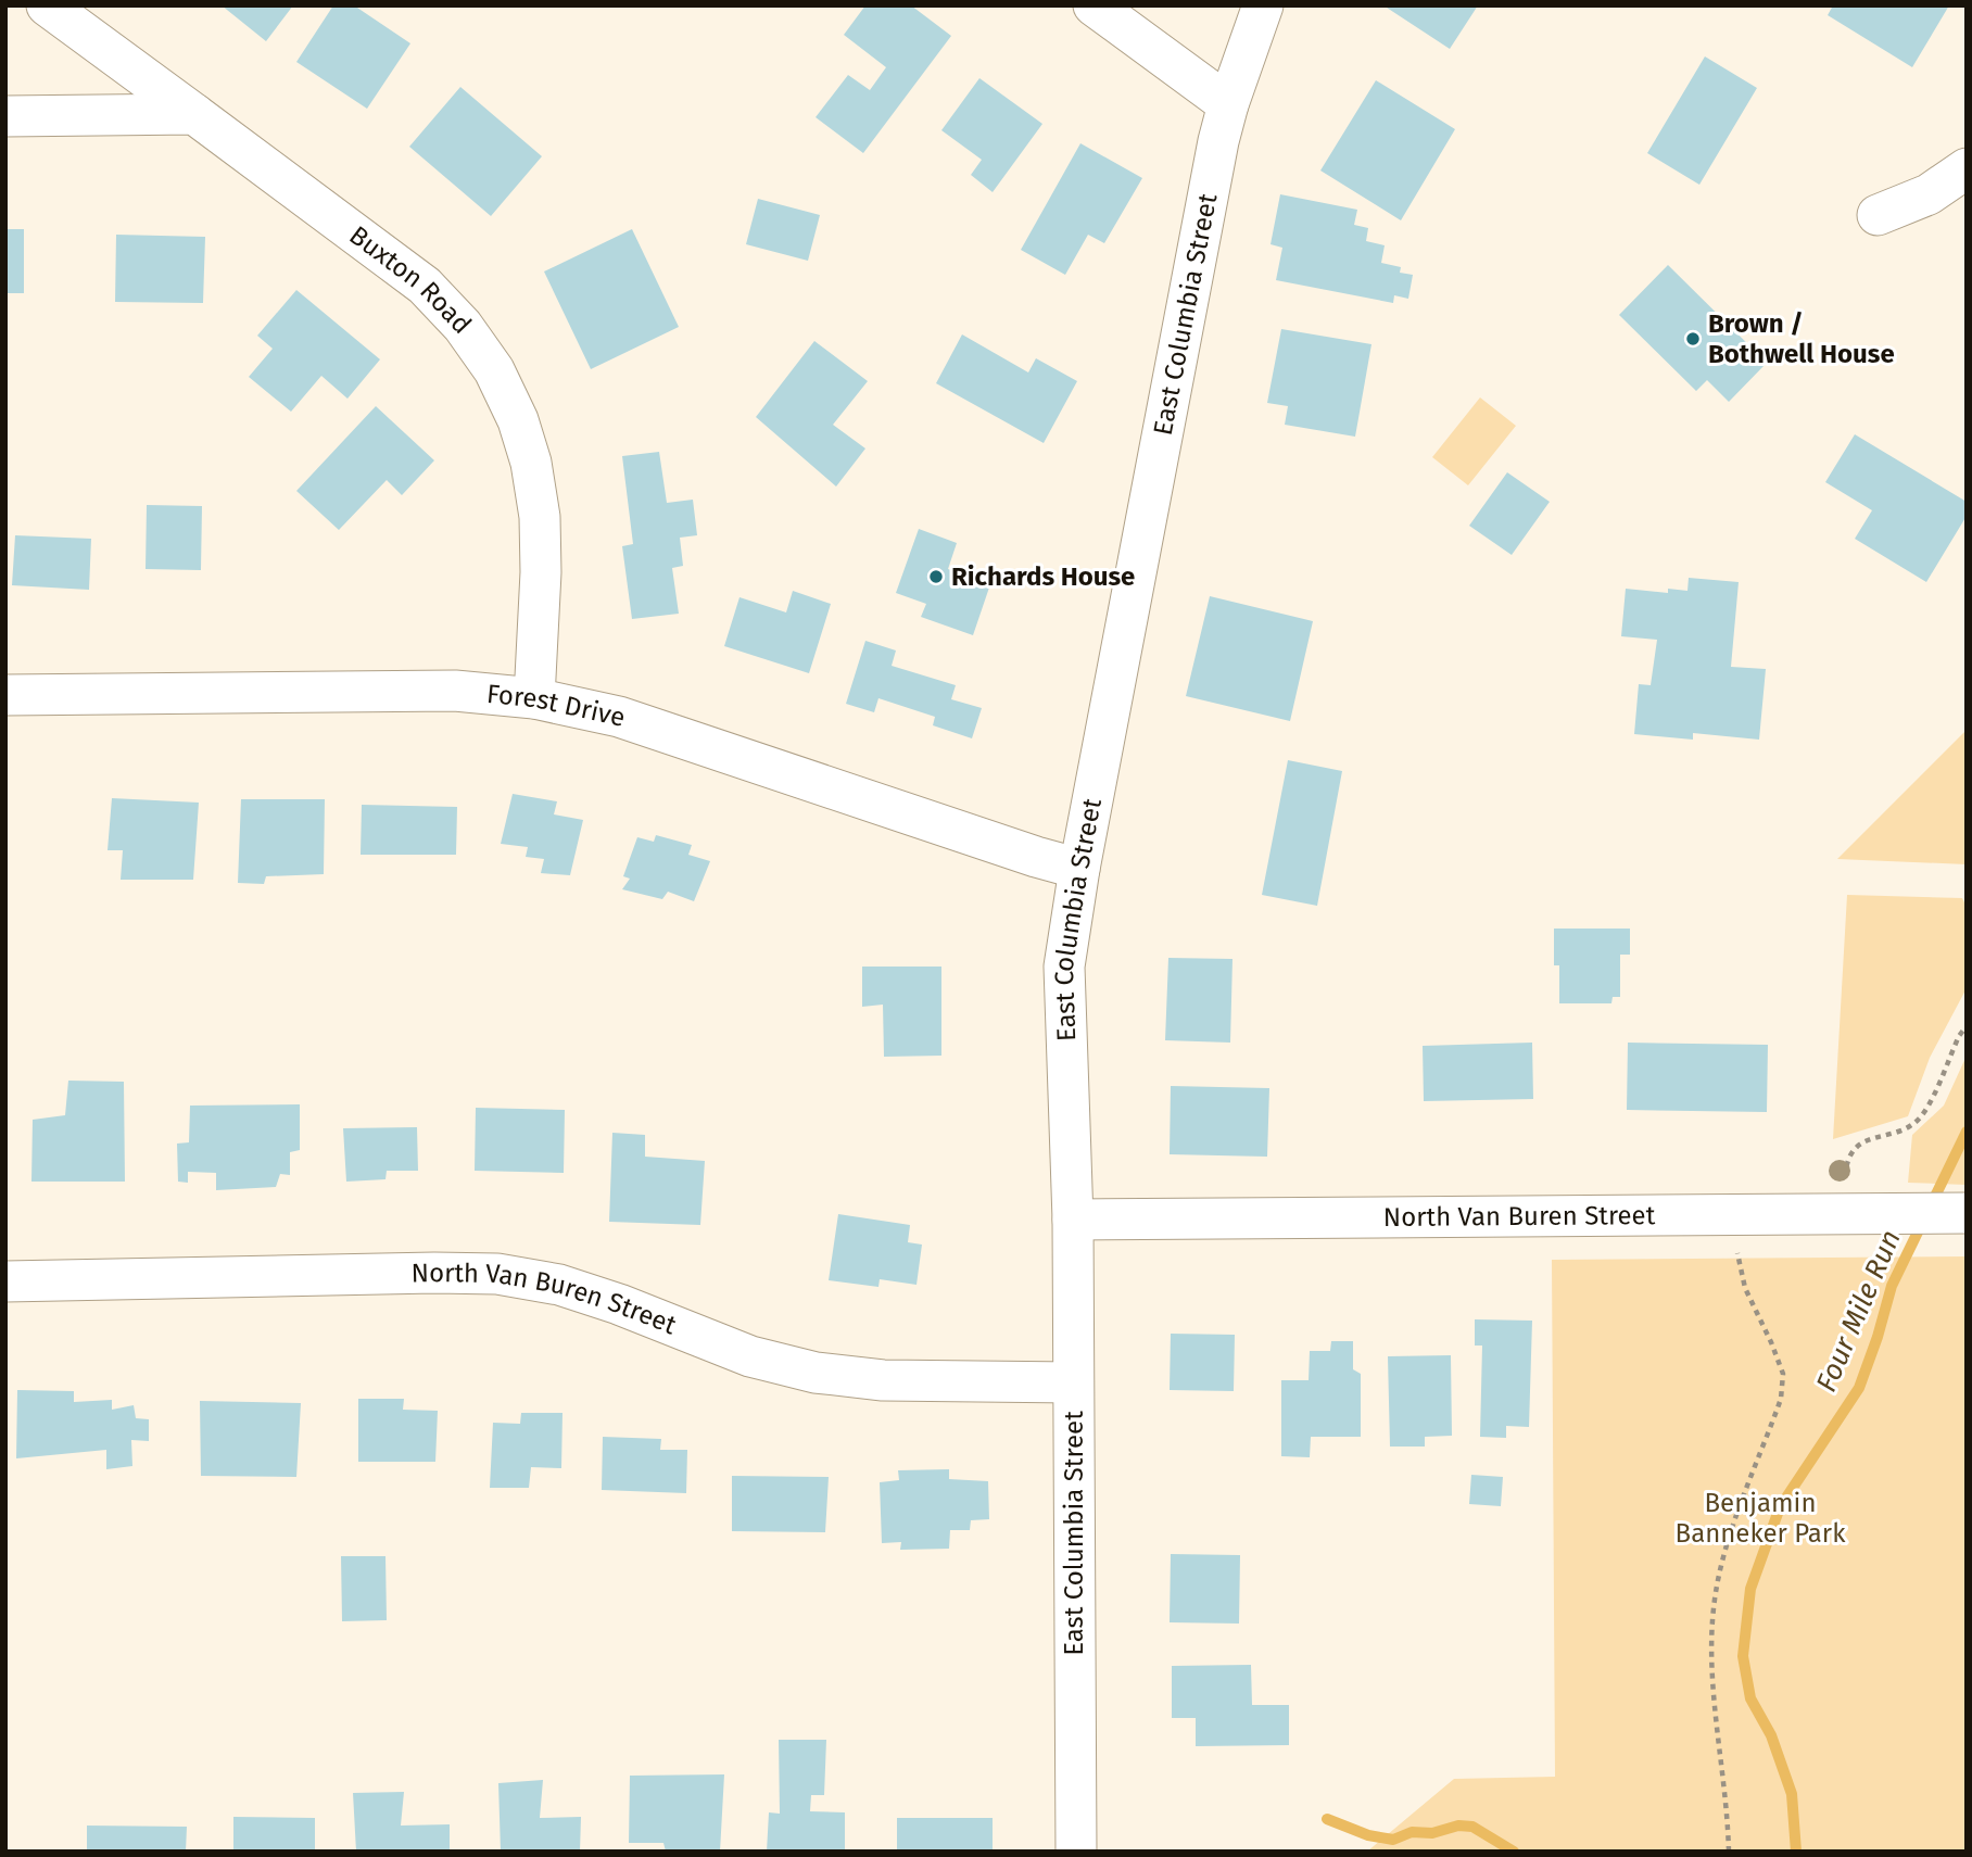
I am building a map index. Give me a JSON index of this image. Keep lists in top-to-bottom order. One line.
{"streets":{"street":["Buxton Road","East Columbia Street","Forest Drive","North Van Buren Street"]},"crossings":[["Buxton Road","Forest Drive"],["East Columbia Street","Forest Drive"],["East Columbia Street","North Van Buren Street"]],"water":["Four Mile Run"],"parks":["Benjamin Banneker Park"],"places":["Brown / Bothwell House","Richards House"]}
